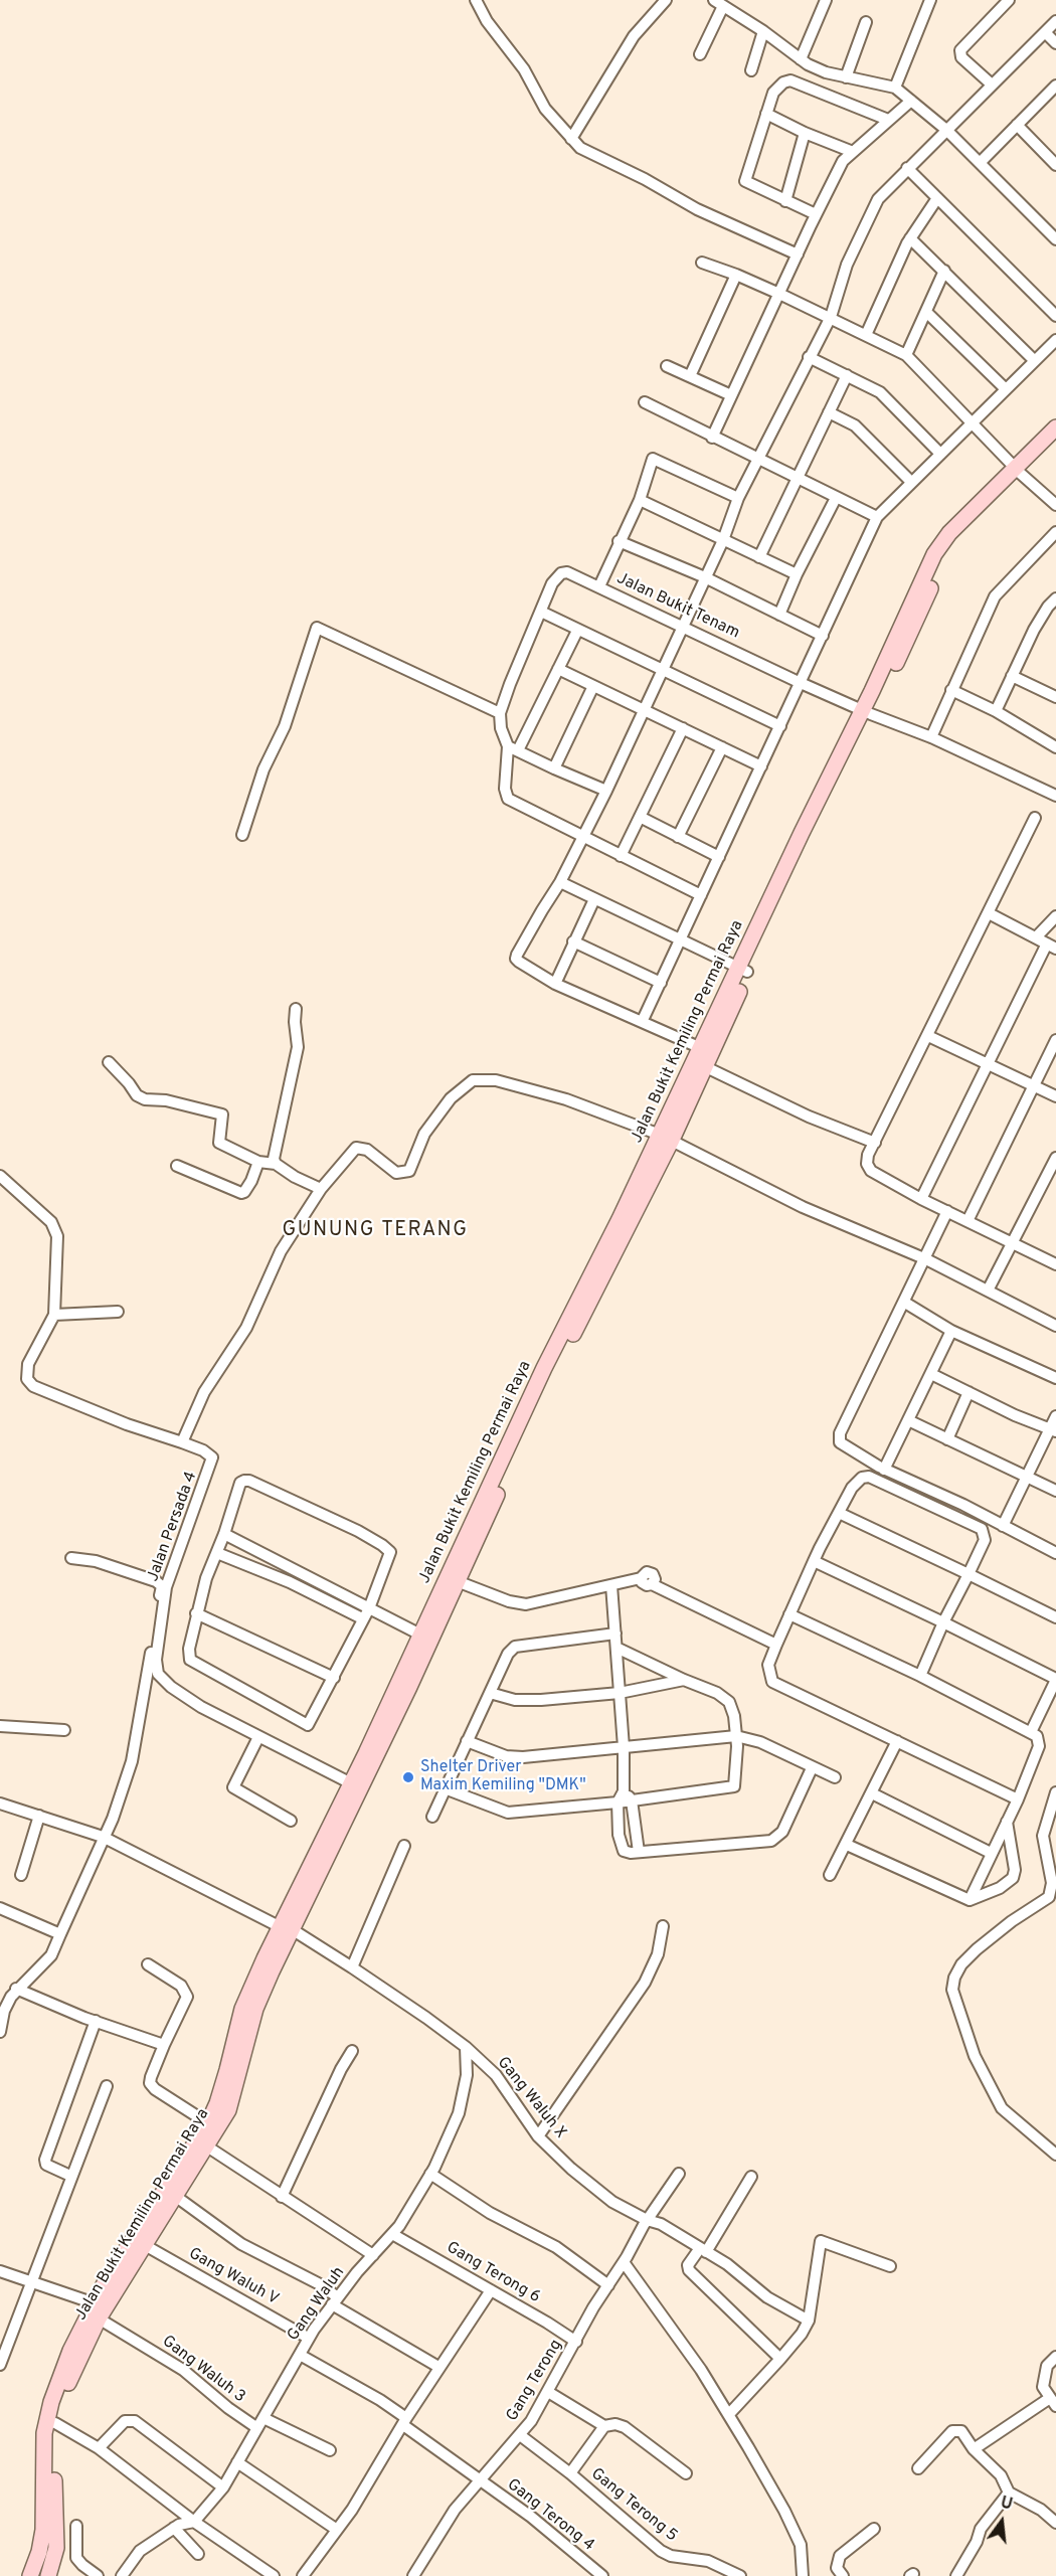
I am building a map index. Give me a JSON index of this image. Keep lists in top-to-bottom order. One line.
{"streets":{"street":["Jalan Bukit Tenam","Jalan Bukit Kemiling Permai Raya","Jalan Persada 4","Gang Waluh X","Gang Terong 6","Gang Waluh V","Gang Waluh","Gang Waluh 3","Gang Terong","Gang Terong 5","Gang Terong 4"]},"crossings":[["Jalan Bukit Tenam","Jalan Bukit Kemiling Permai Raya"],["Jalan Bukit Kemiling Permai Raya","Jalan Persada 4"],["Jalan Bukit Kemiling Permai Raya","Gang Waluh X"],["Jalan Bukit Kemiling Permai Raya","Gang Waluh V"],["Jalan Bukit Kemiling Permai Raya","Gang Waluh 3"],["Gang Waluh X","Gang Waluh"],["Gang Waluh X","Gang Terong"],["Gang Terong 6","Gang Waluh"],["Gang Terong 6","Gang Terong"],["Gang Waluh V","Gang Waluh"],["Gang Waluh","Gang Waluh 3"],["Gang Waluh","Gang Terong 4"],["Gang Terong","Gang Terong 5"],["Gang Terong","Gang Terong 4"]],"districts":["GUNUNG TERANG"],"places":["Shelter Driver Maxim Kemiling \"DMK\""],"north":"top"}
